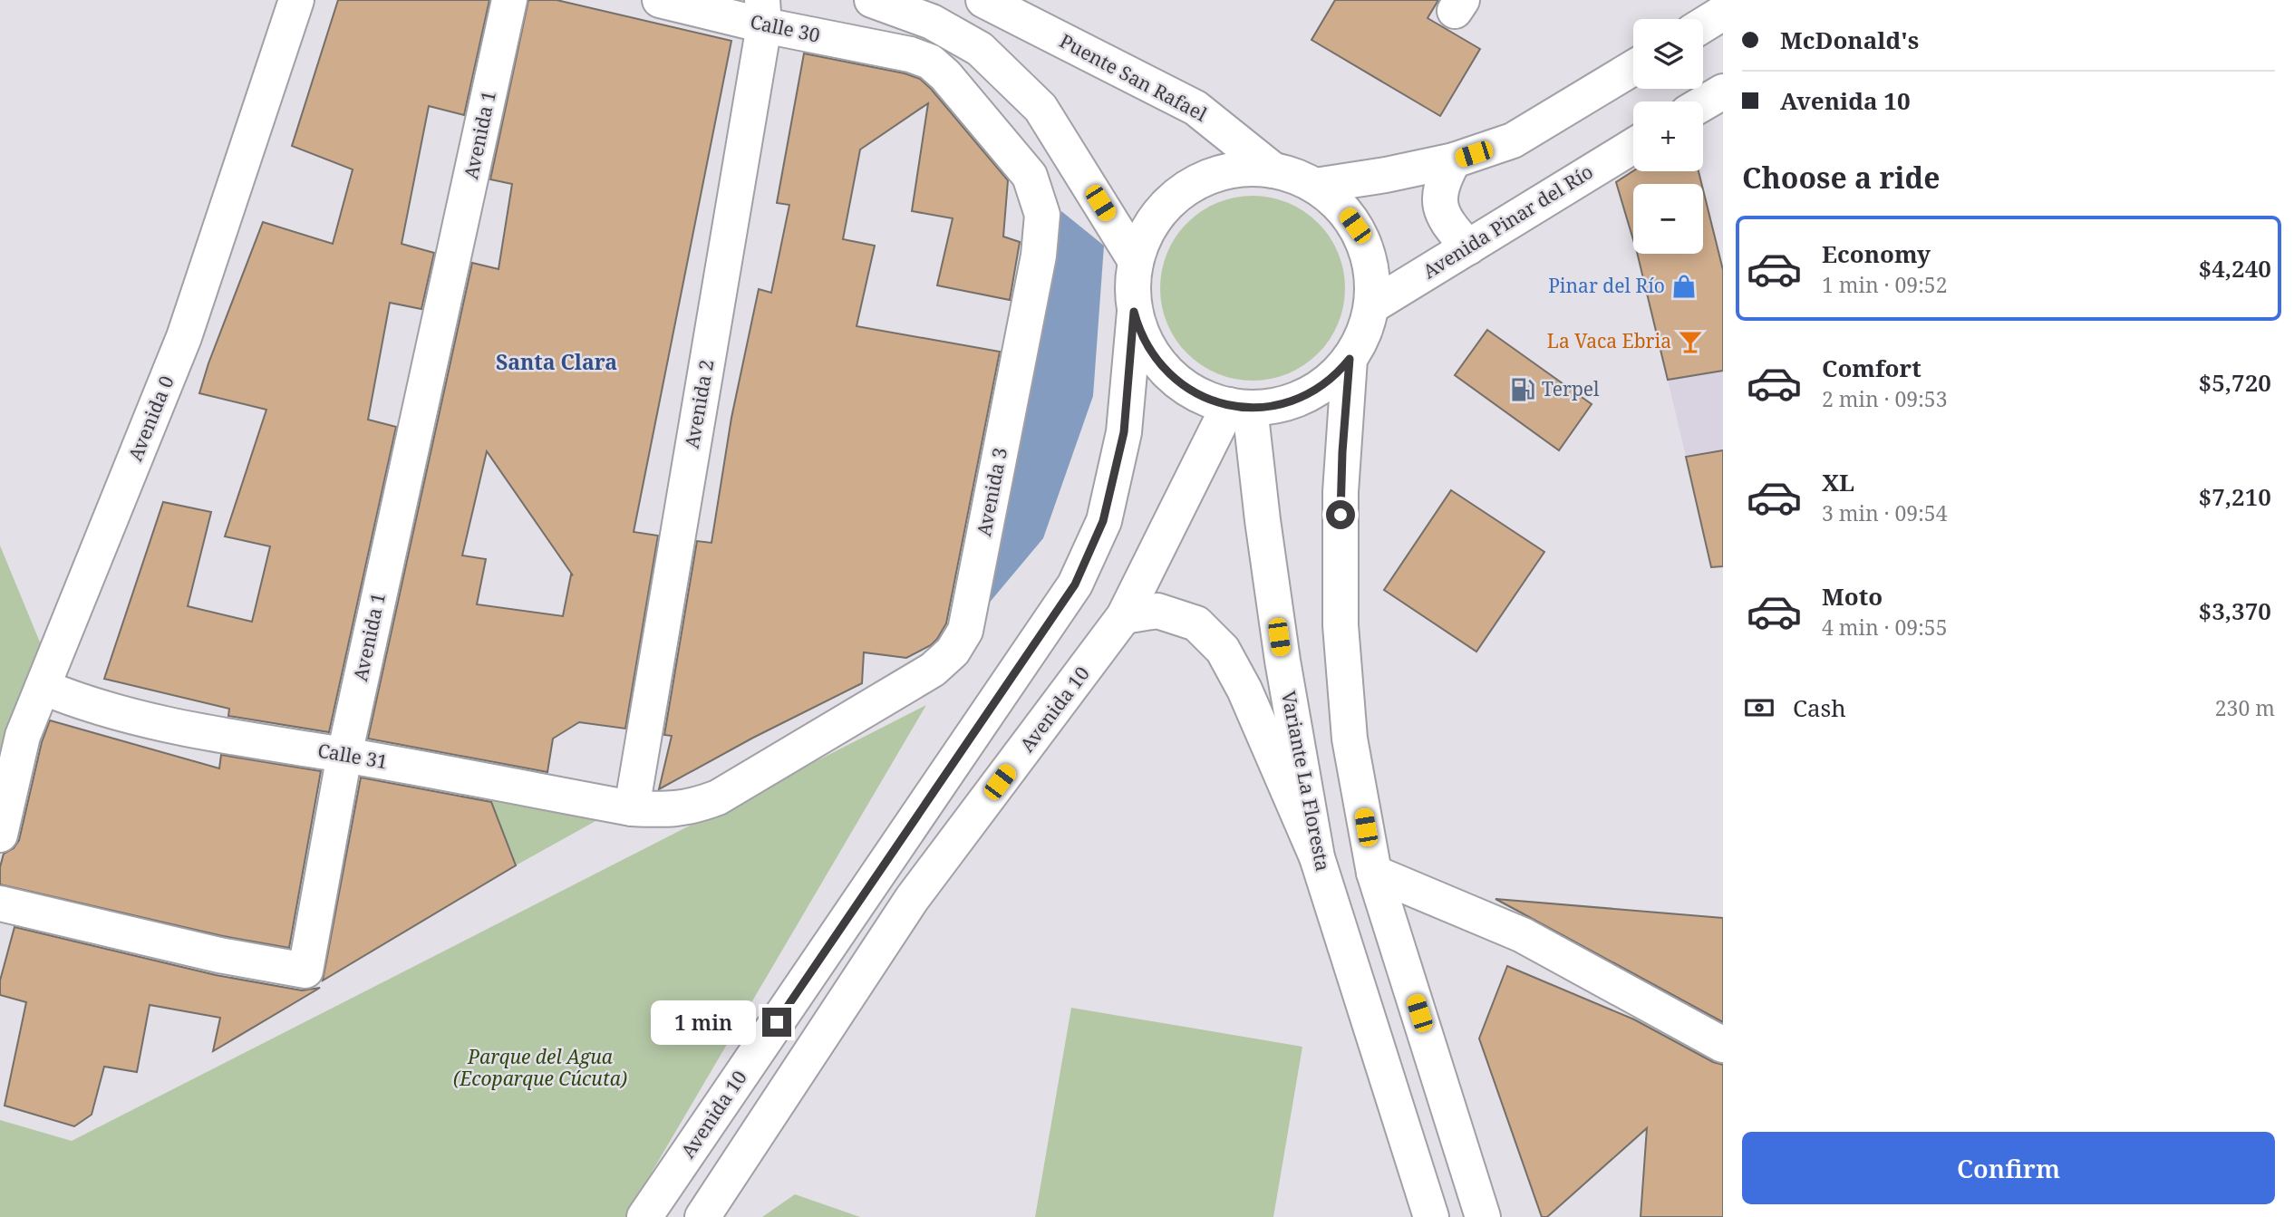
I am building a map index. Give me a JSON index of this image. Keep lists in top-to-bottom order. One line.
{"streets":{"main road":["Calle 30","Puente San Rafael","Avenida 1","Avenida Pinar del Río","Avenida 2","Avenida 0","Avenida 3","Avenida 10","Calle 31","Variante La Floresta"]},"crossings":[["Calle 30","Avenida 2"],["Calle 30","Avenida 3"],["Avenida 1","Calle 31"],["Avenida 2","Calle 31"],["Avenida 0","Calle 31"],["Avenida 3","Calle 31"],["Avenida 10","Variante La Floresta"]],"districts":["Santa Clara"],"parks":["Parque del Agua (Ecoparque Cúcuta)"],"places":{"shop":["Pinar del Río"],"bar":["La Vaca Ebria"],"fuel station":["Terpel"]},"page":{"banner":["McDonald's","Avenida 10"],"map_buttons":["+","−"],"heading":"Choose a ride","list":[{"name":"Economy","note":"1 min · 09:52","value":"$4,240"},{"name":"Comfort","note":"2 min · 09:53","value":"$5,720"},{"name":"XL","note":"3 min · 09:54","value":"$7,210"},{"name":"Moto","note":"4 min · 09:55","value":"$3,370"}],"pay":["Cash","230 m"],"bubble":"1 min","buttons":"Confirm"}}
